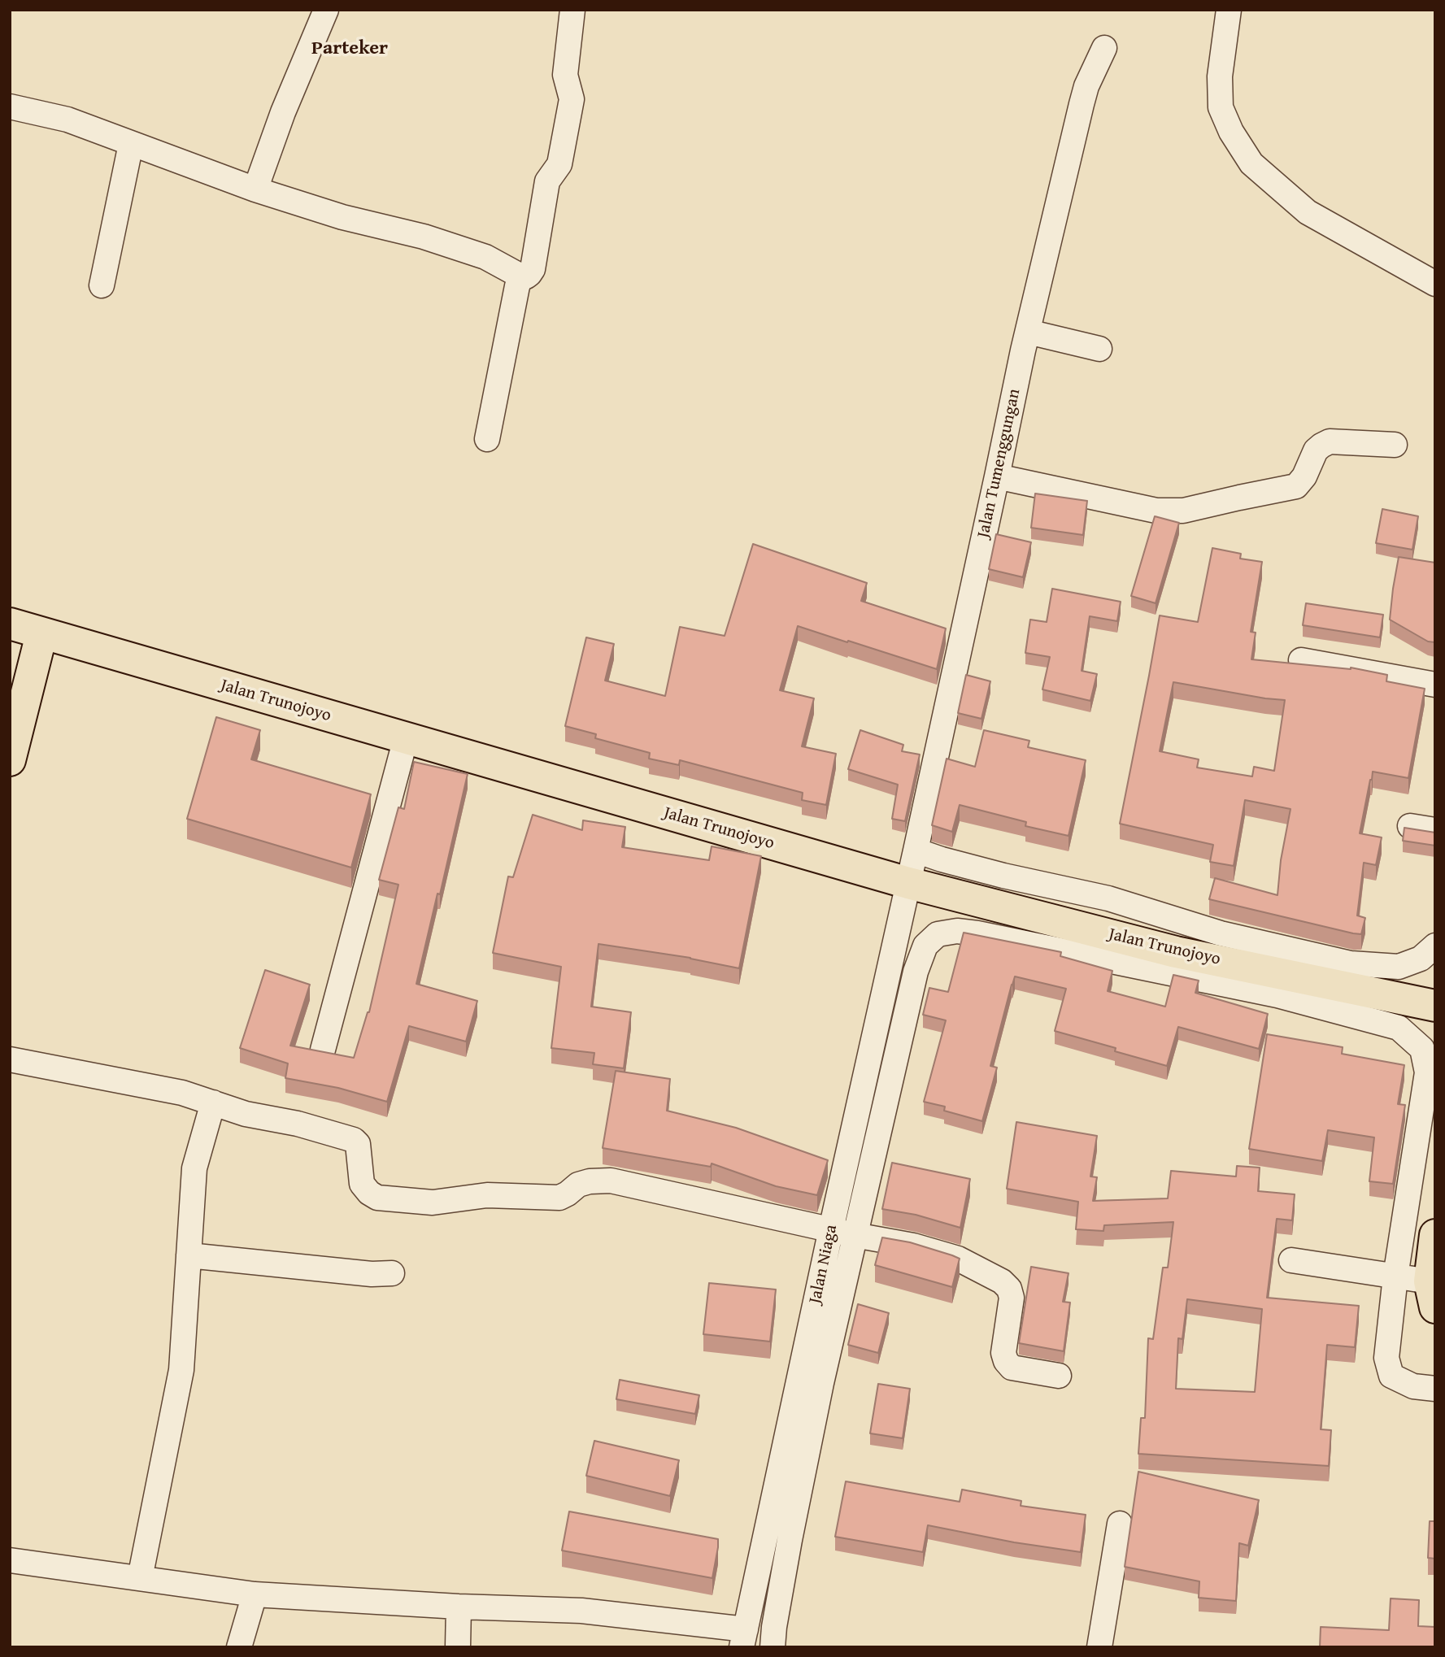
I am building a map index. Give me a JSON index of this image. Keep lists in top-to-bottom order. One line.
{"streets":{"main road":["Jalan Trunojoyo"],"street":["Jalan Tumenggungan","Jalan Niaga"]},"crossings":[["Jalan Tumenggungan","Jalan Trunojoyo"],["Jalan Tumenggungan","Jalan Niaga"],["Jalan Trunojoyo","Jalan Niaga"]],"districts":["Parteker"]}
